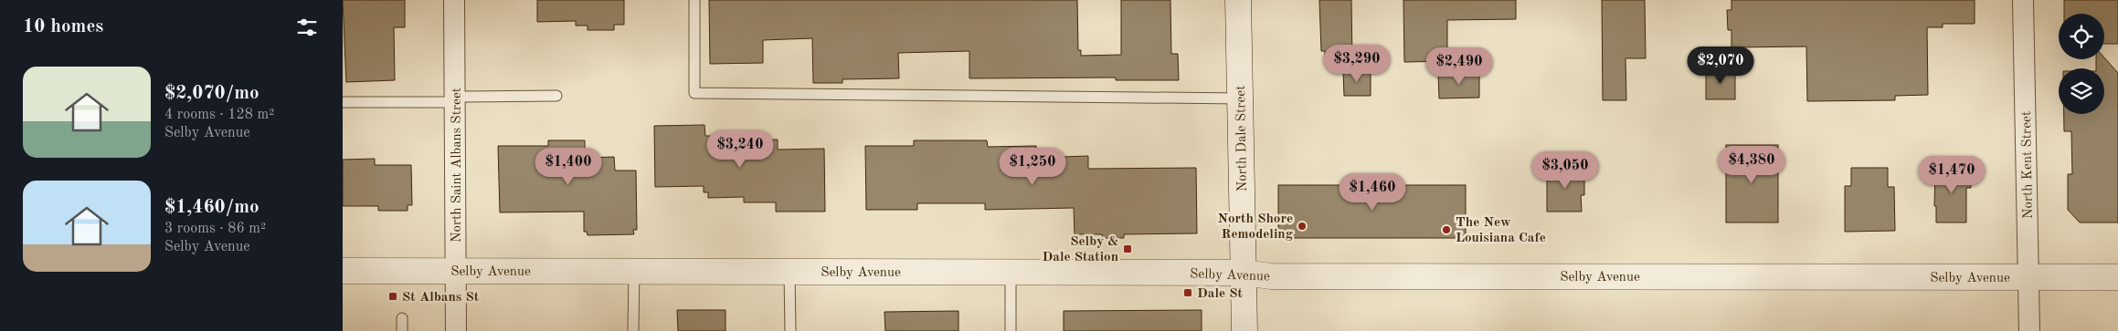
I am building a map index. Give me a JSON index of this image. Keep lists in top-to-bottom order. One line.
{"streets":{"street":["North Dale Street","North Saint Albans Street","North Kent Street","Selby Avenue"]},"crossings":[["North Dale Street","Selby Avenue"],["North Saint Albans Street","Selby Avenue"],["North Kent Street","Selby Avenue"]],"places":{"other":["North Shore Remodeling","The New Louisiana Cafe"],"transit":["Selby & Dale Station","Dale St","St Albans St"]},"page":{"heading":"10 homes","price":["$3,290","$2,070","$2,490","$3,240","$4,380","$1,400","$1,250","$3,050","$1,470","$1,460"],"list":[{"name":"$2,070/mo","note":"4 rooms · 128 m² · Selby Avenue"},{"name":"$1,460/mo","note":"3 rooms · 86 m² · Selby Avenue"}]}}
